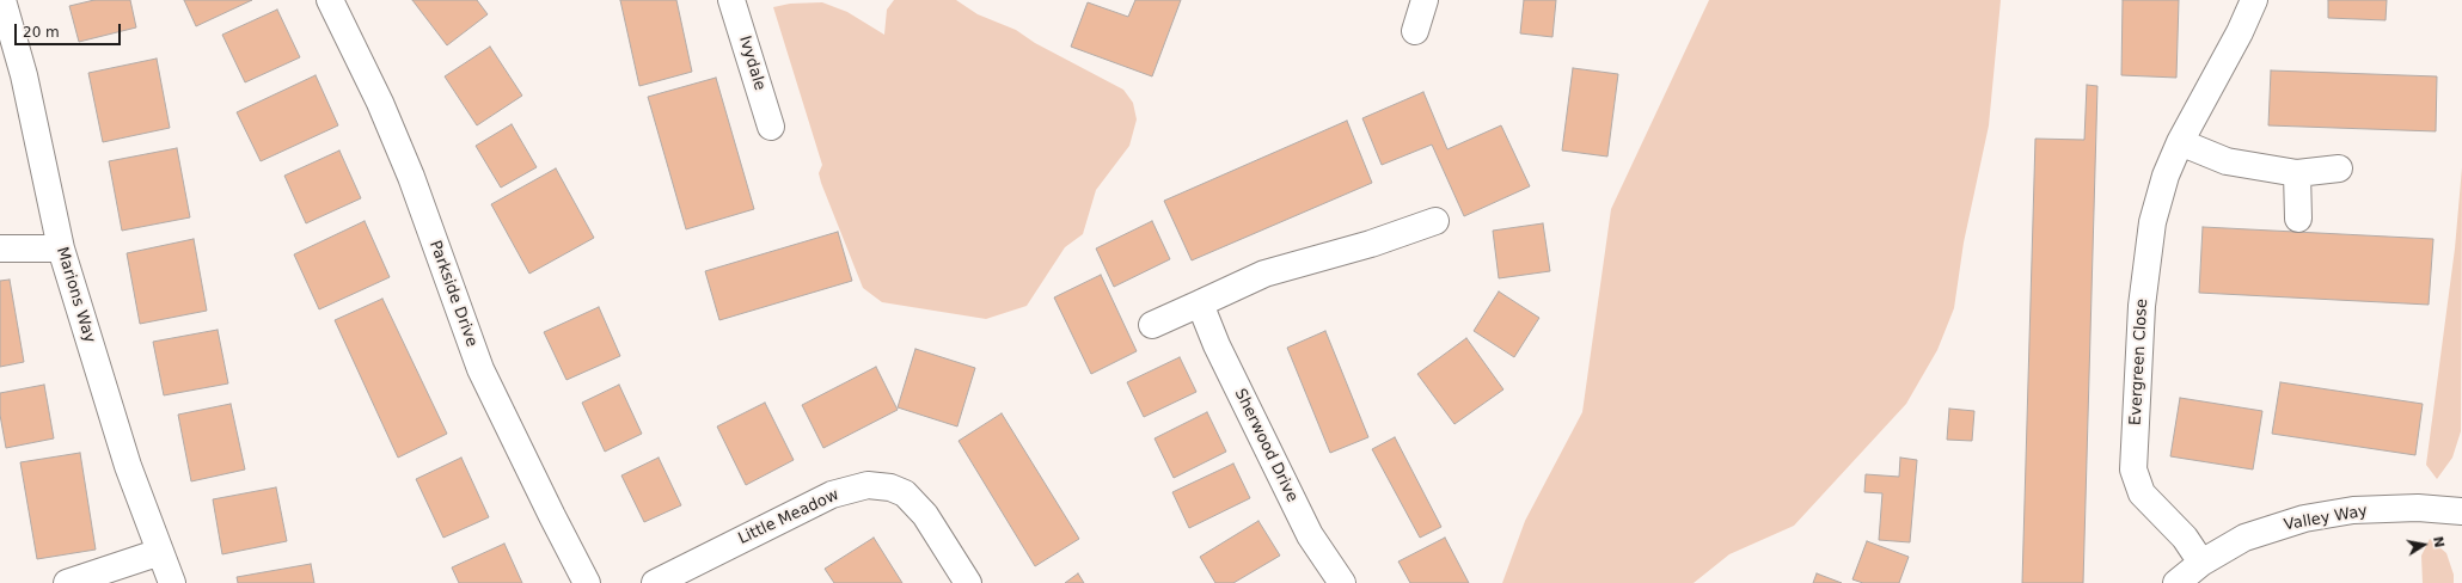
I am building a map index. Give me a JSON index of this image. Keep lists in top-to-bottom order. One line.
{"streets":{"street":["Ivydale","Parkside Drive","Marions Way","Evergreen Close","Sherwood Drive","Little Meadow","Valley Way"]},"crossings":[["Evergreen Close","Valley Way"]],"scale_bar":"20 m","north":"right"}
